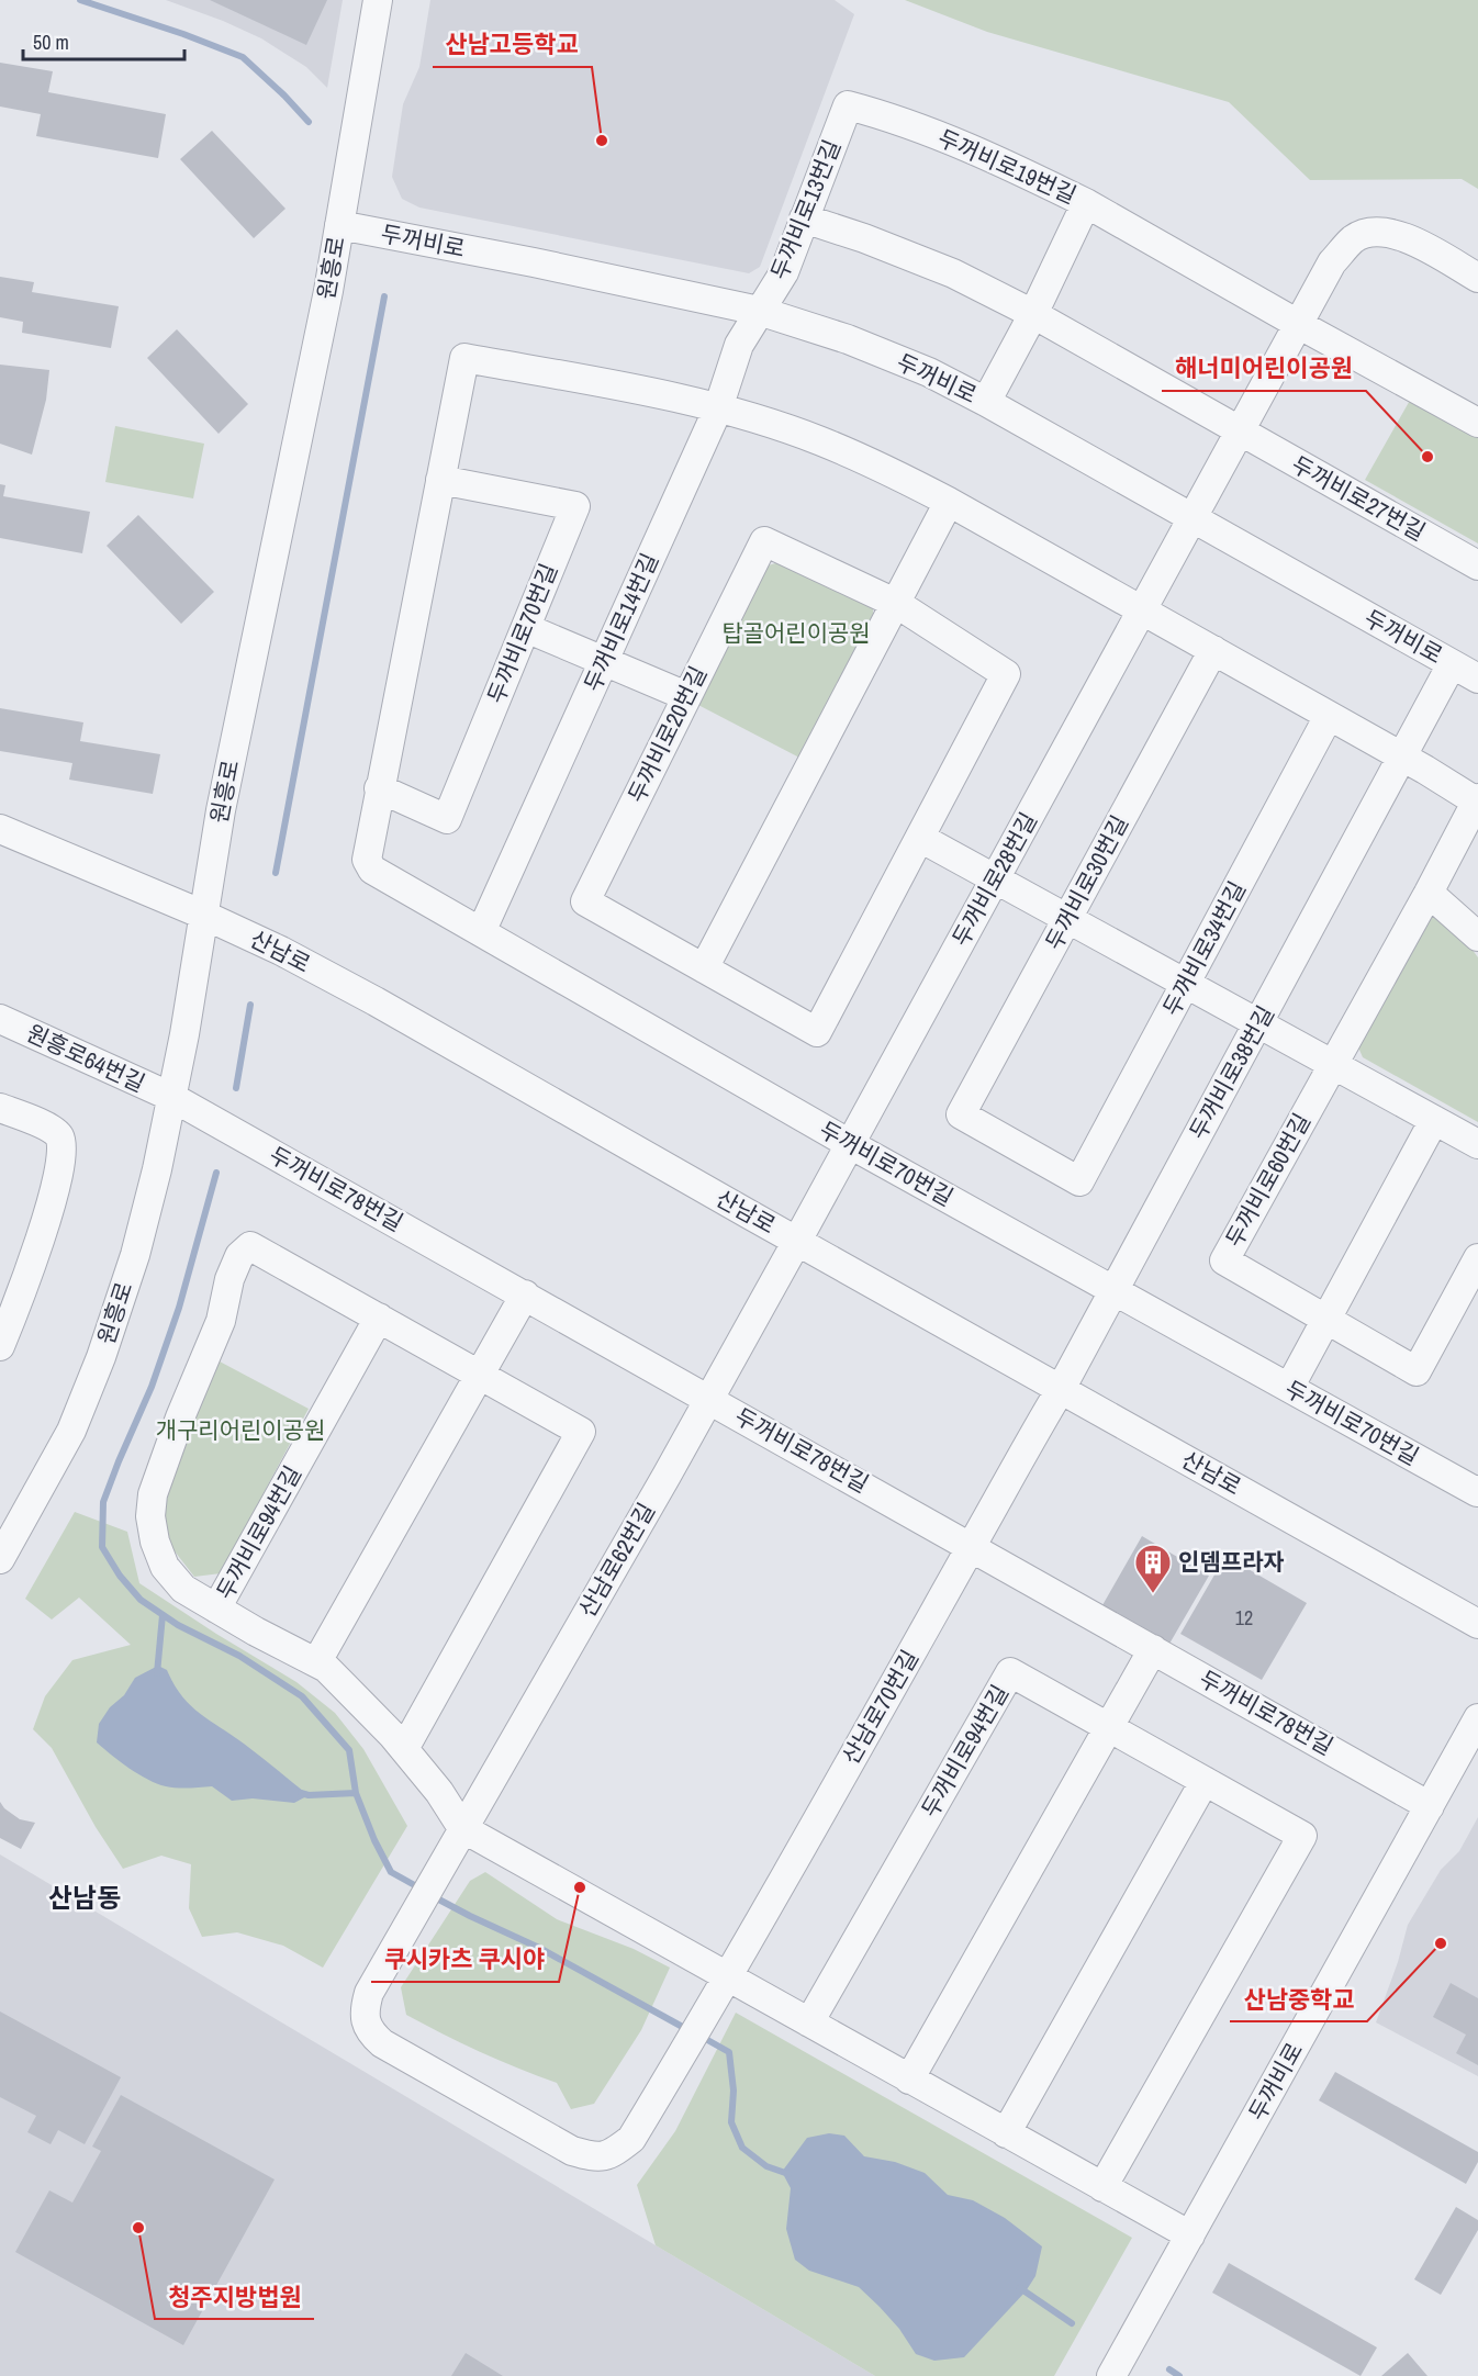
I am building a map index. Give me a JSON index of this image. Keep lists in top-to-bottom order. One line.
{"streets":{"street":["두꺼비로19번길","두꺼비로13번길","두꺼비로","원흥로","두꺼비로27번길","두꺼비로14번길","두꺼비로70번길","두꺼비로20번길","두꺼비로28번길","두꺼비로30번길","두꺼비로34번길","산남로","원흥로64번길","두꺼비로38번길","두꺼비로60번길","두꺼비로78번길","두꺼비로94번길","산남로62번길","산남로70번길"]},"crossings":[["두꺼비로19번길","두꺼비로13번길"],["두꺼비로19번길","두꺼비로"],["두꺼비로19번길","두꺼비로27번길"],["두꺼비로13번길","두꺼비로"],["두꺼비로13번길","두꺼비로14번길"],["두꺼비로","원흥로"],["두꺼비로","두꺼비로14번길"],["두꺼비로","두꺼비로28번길"],["두꺼비로","두꺼비로38번길"],["두꺼비로","두꺼비로78번길"],["두꺼비로","두꺼비로94번길"],["원흥로","산남로"],["원흥로","원흥로64번길"],["원흥로","두꺼비로78번길"],["두꺼비로14번길","두꺼비로70번길"],["두꺼비로70번길","두꺼비로28번길"],["두꺼비로70번길","두꺼비로38번길"],["두꺼비로28번길","산남로"],["두꺼비로28번길","산남로62번길"],["두꺼비로30번길","두꺼비로34번길"],["산남로","두꺼비로38번길"],["산남로","산남로62번길"],["산남로","산남로70번길"],["원흥로64번길","두꺼비로78번길"],["두꺼비로38번길","산남로70번길"],["두꺼비로78번길","산남로62번길"],["두꺼비로78번길","산남로70번길"],["두꺼비로94번길","산남로62번길"],["두꺼비로94번길","산남로70번길"],["산남로62번길","산남로70번길"]],"districts":["산남동"],"parks":["탑골어린이공원","개구리어린이공원"],"places":{"other":["산남고등학교","해너미어린이공원","쿠시카츠 쿠시야","산남중학교","청주지방법원"],"building":["인뎀프라자"]},"house_numbers":["12"],"scale_bar":"50 m"}
